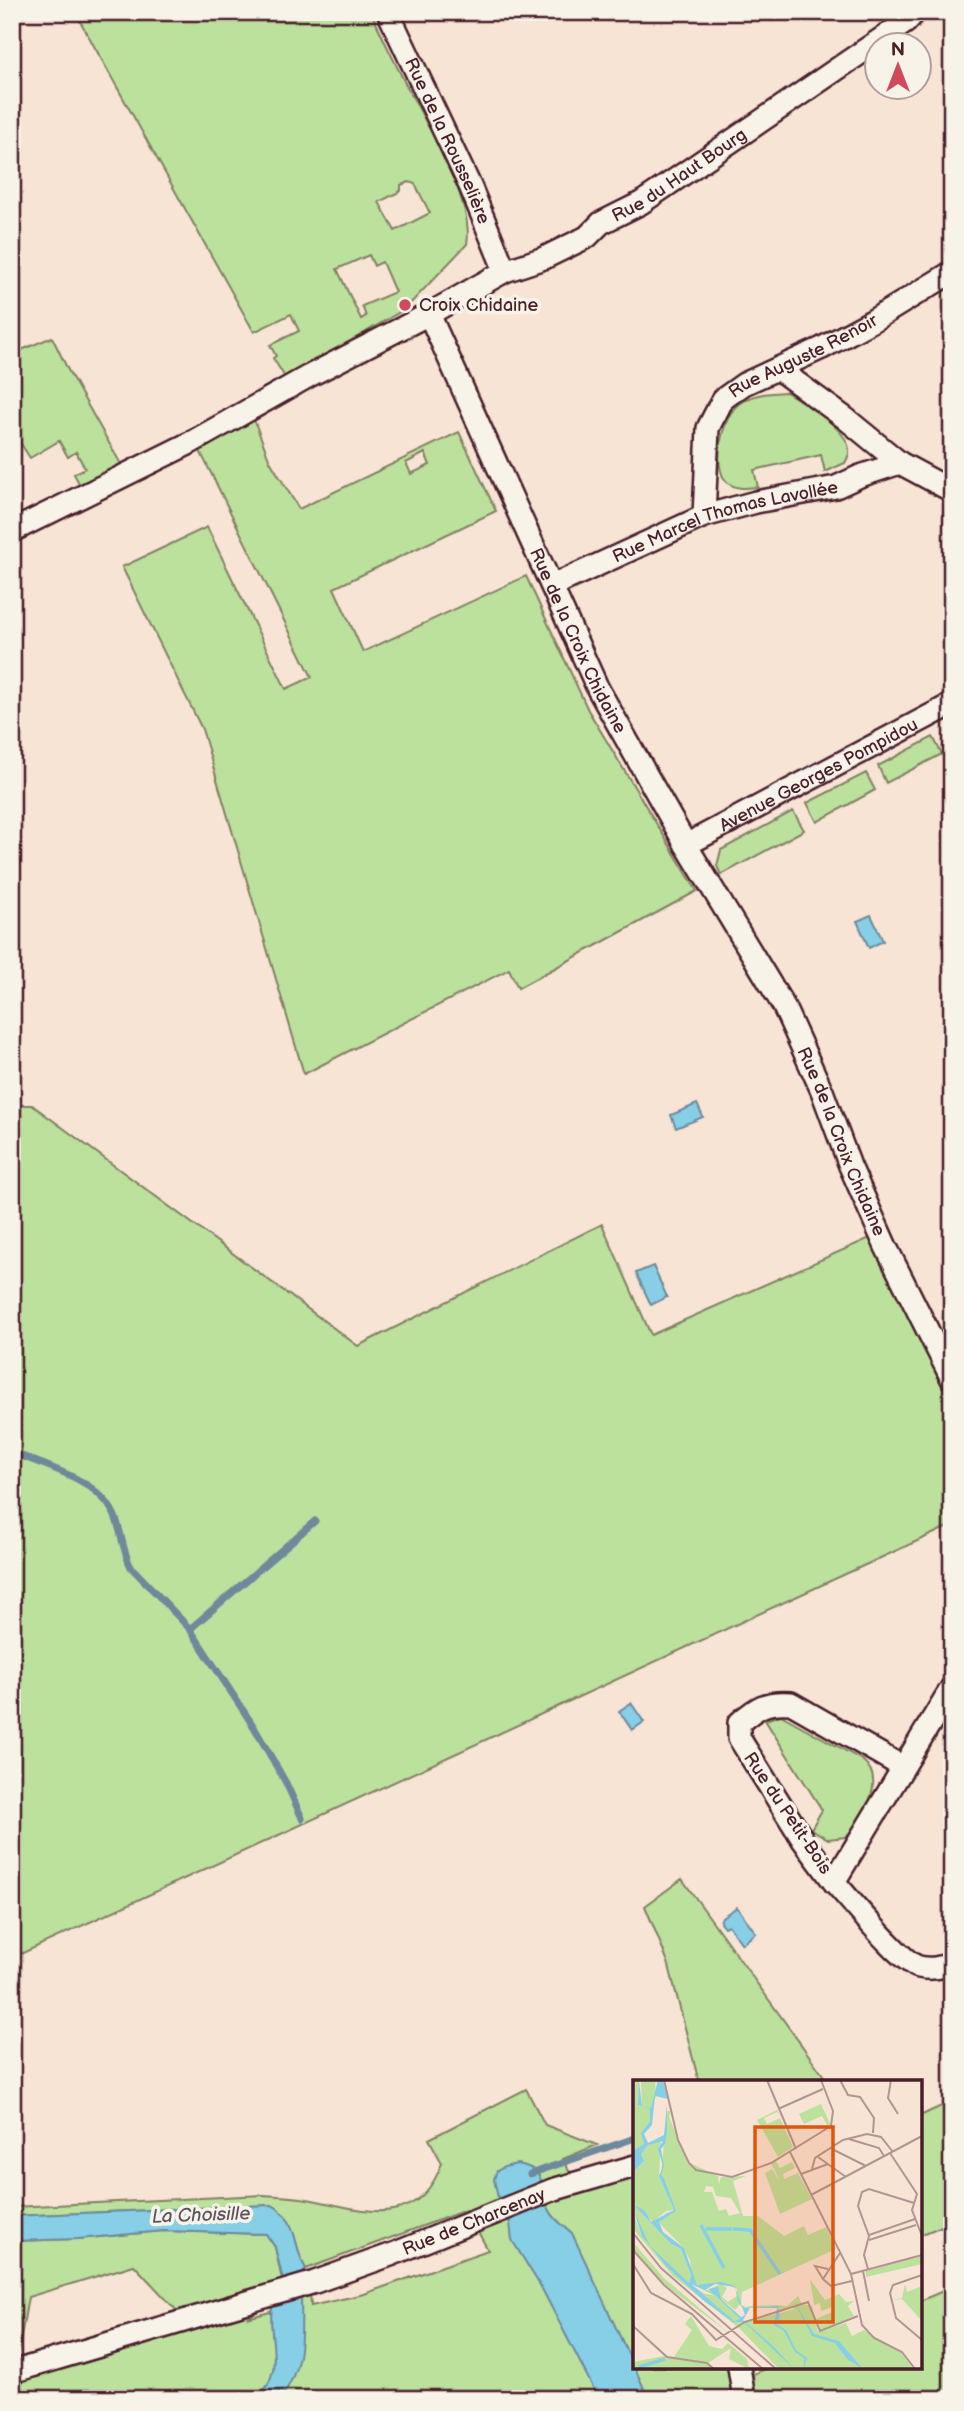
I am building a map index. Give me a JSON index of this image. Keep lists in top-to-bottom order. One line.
{"streets":{"street":["Rue de la Rousselière","Rue du Haut Bourg","Rue Auguste Renoir","Rue Marcel Thomas Lavollée","Rue de la Croix Chidaine","Avenue Georges Pompidou","Rue du Petit-Bois","Rue de Charcenay"]},"crossings":[["Rue de la Rousselière","Rue du Haut Bourg"],["Rue du Haut Bourg","Rue de la Croix Chidaine"],["Rue Auguste Renoir","Rue Marcel Thomas Lavollée"],["Rue Marcel Thomas Lavollée","Rue de la Croix Chidaine"],["Rue de la Croix Chidaine","Avenue Georges Pompidou"]],"water":["La Choisille"],"places":["Croix Chidaine"],"north":"top"}
